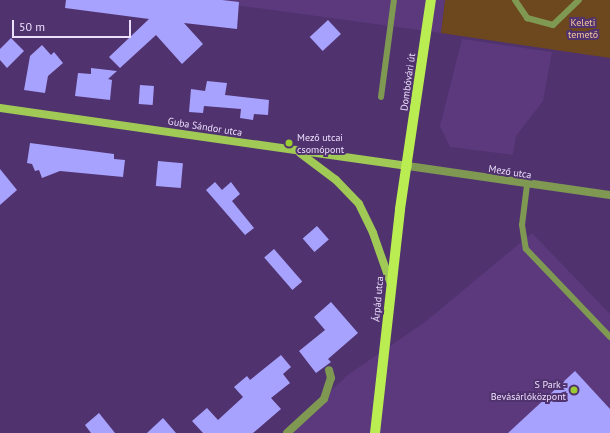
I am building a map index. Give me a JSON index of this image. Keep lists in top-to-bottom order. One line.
{"streets":{"main road":["Dombóvári út","Guba Sándor utca","Árpád utca"],"street":["Mező utca"]},"crossings":[["Dombóvári út","Guba Sándor utca"],["Dombóvári út","Mező utca"],["Dombóvári út","Árpád utca"],["Guba Sándor utca","Mező utca"],["Guba Sándor utca","Árpád utca"],["Mező utca","Árpád utca"]],"parks":["Keleti temető"],"places":["Mező utcai csomópont","S Park - Bevásárlóközpont"],"scale_bar":"50 m"}
